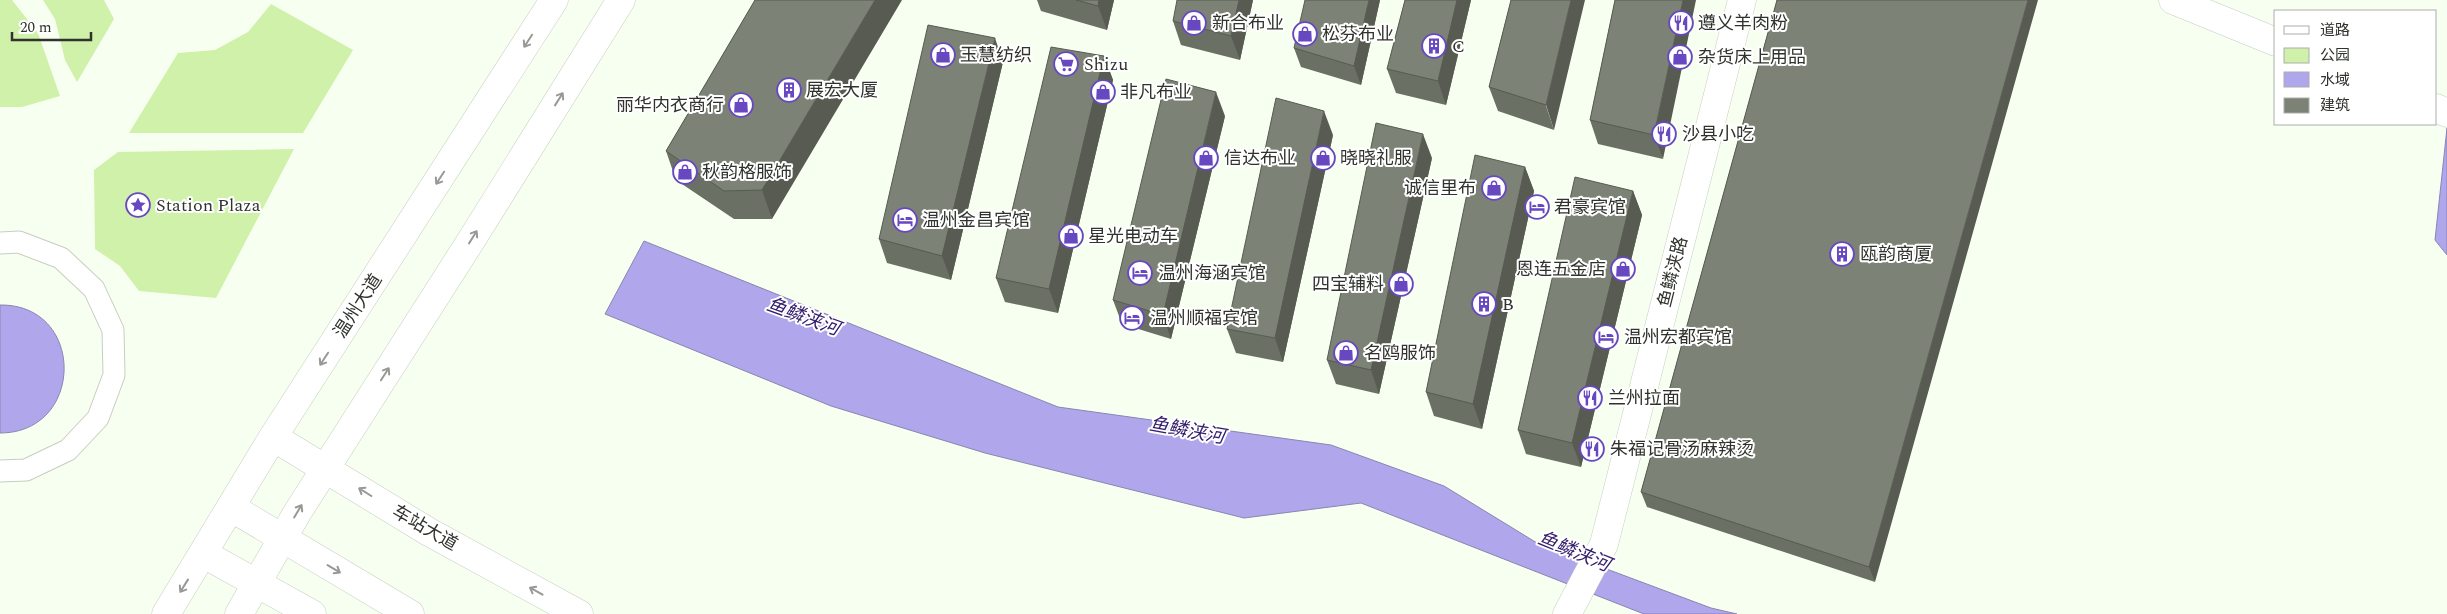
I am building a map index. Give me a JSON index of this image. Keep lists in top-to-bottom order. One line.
{"streets":{"main road":["鱼鳞浃路","温州大道","车站大道"]},"crossings":[["温州大道","车站大道"]],"water":["鱼鳞浃河"],"places":{"shop":["新合布业","松芬布业","玉慧纺织","杂货床上用品","非凡布业","丽华内衣商行","信达布业","晓晓礼服","秋韵格服饰","诚信里布","星光电动车","恩连五金店","四宝辅料","名鸥服饰"],"restaurant":["遵义羊肉粉","沙县小吃","兰州拉面","朱福记骨汤麻辣烫"],"building":["C","展宏大厦","瓯韵商厦","B"],"supermarket":["Shizu"],"place":["Station Plaza"],"hotel":["君豪宾馆","温州金昌宾馆","温州海涵宾馆","温州顺福宾馆","温州宏都宾馆"]},"legend":["道路","公园","水域","建筑"],"scale_bar":"20 m"}
